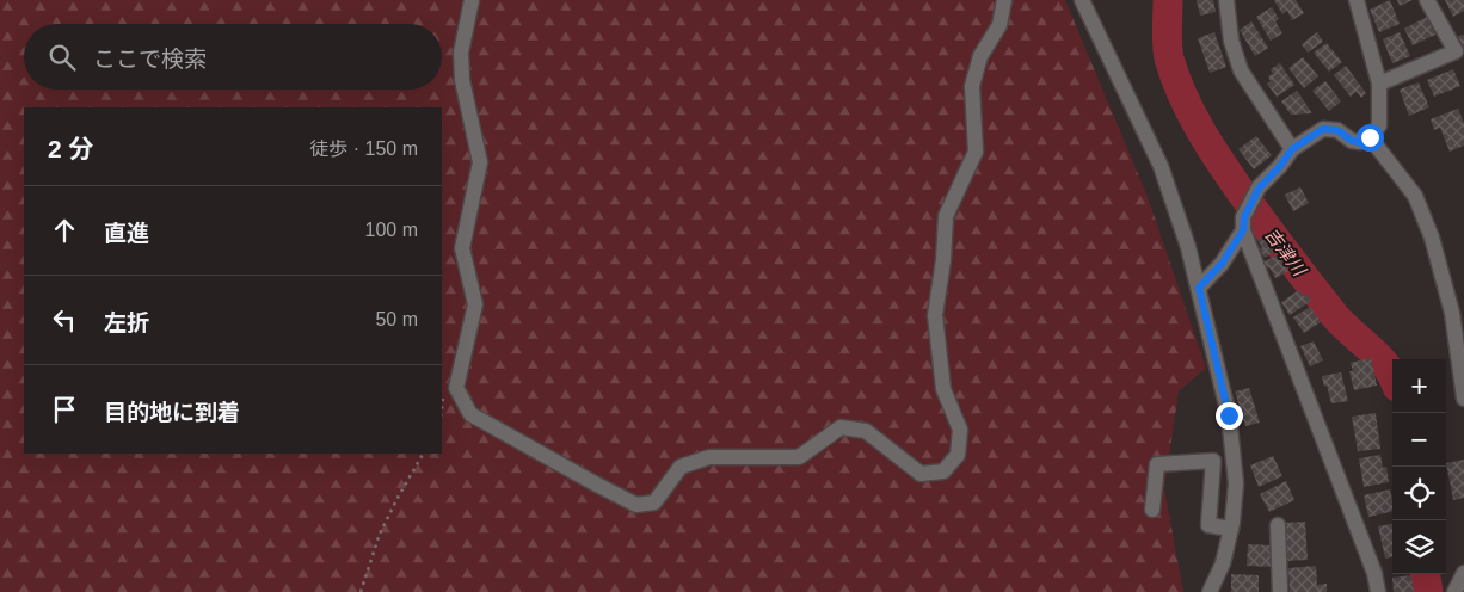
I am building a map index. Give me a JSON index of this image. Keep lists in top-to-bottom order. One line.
{"water":["吉津川"],"page":{"search":"ここで検索","heading":["2 分","徒歩 · 150 m"],"list":[["直進","100 m"],["左折","50 m"],"目的地に到着"],"map_buttons":["+","−"]}}
